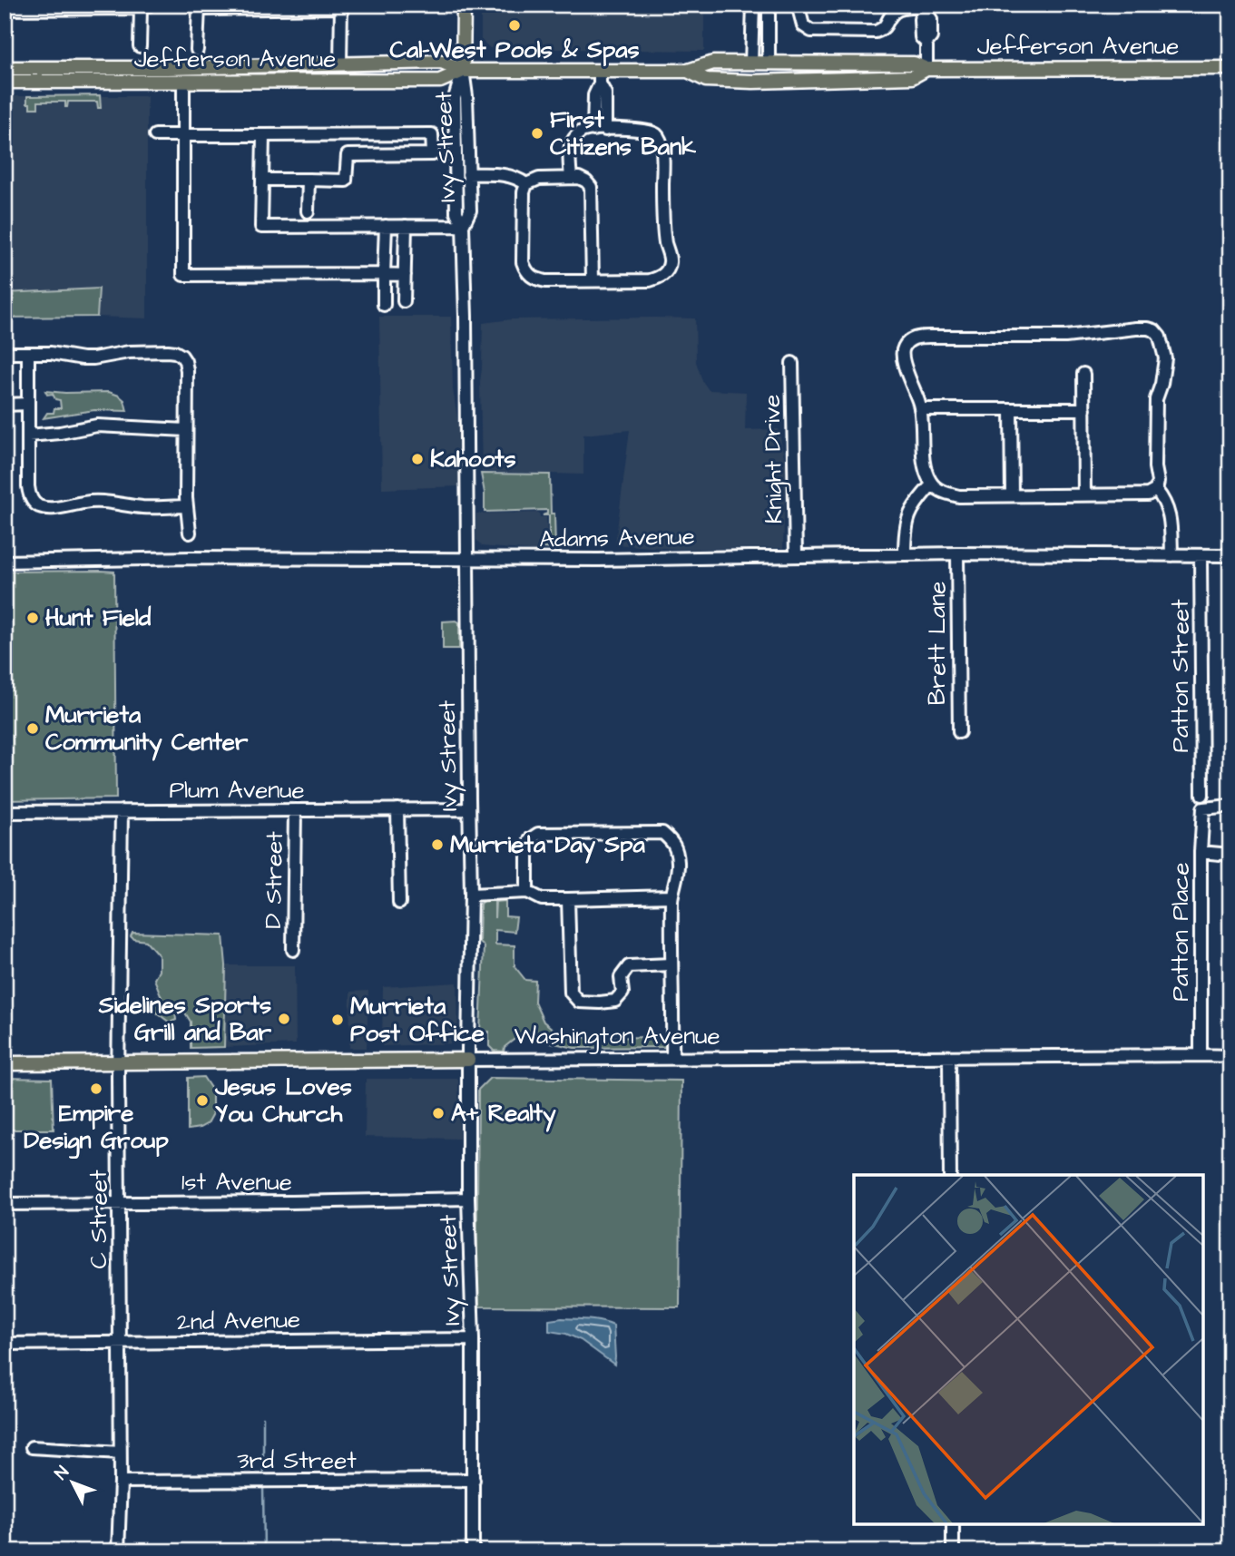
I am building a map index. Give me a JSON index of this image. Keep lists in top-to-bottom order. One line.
{"streets":{"main road":["Jefferson Avenue","Washington Avenue"],"street":["Ivy Street","Knight Drive","Adams Avenue","Brett Lane","Patton Street","Plum Avenue","D Street","Patton Place","1st Avenue","C Street","2nd Avenue","3rd Street"]},"crossings":[["Jefferson Avenue","Ivy Street"],["Ivy Street","Adams Avenue"],["Ivy Street","Plum Avenue"],["Ivy Street","Washington Avenue"],["Ivy Street","1st Avenue"],["Ivy Street","2nd Avenue"],["Ivy Street","3rd Street"],["Knight Drive","Adams Avenue"],["Adams Avenue","Brett Lane"],["Adams Avenue","Patton Street"],["Plum Avenue","D Street"],["Plum Avenue","C Street"],["Patton Place","Washington Avenue"],["Washington Avenue","C Street"],["1st Avenue","C Street"],["C Street","2nd Avenue"],["C Street","3rd Street"]],"places":["Cal-West Pools & Spas","First Citizens Bank","Kahoots","Hunt Field","Murrieta Community Center","Murrieta Day Spa","Sidelines Sports Grill and Bar","Murrieta Post Office","Empire Design Group","Jesus Loves You Church","A+ Realty"],"north":"top left"}
